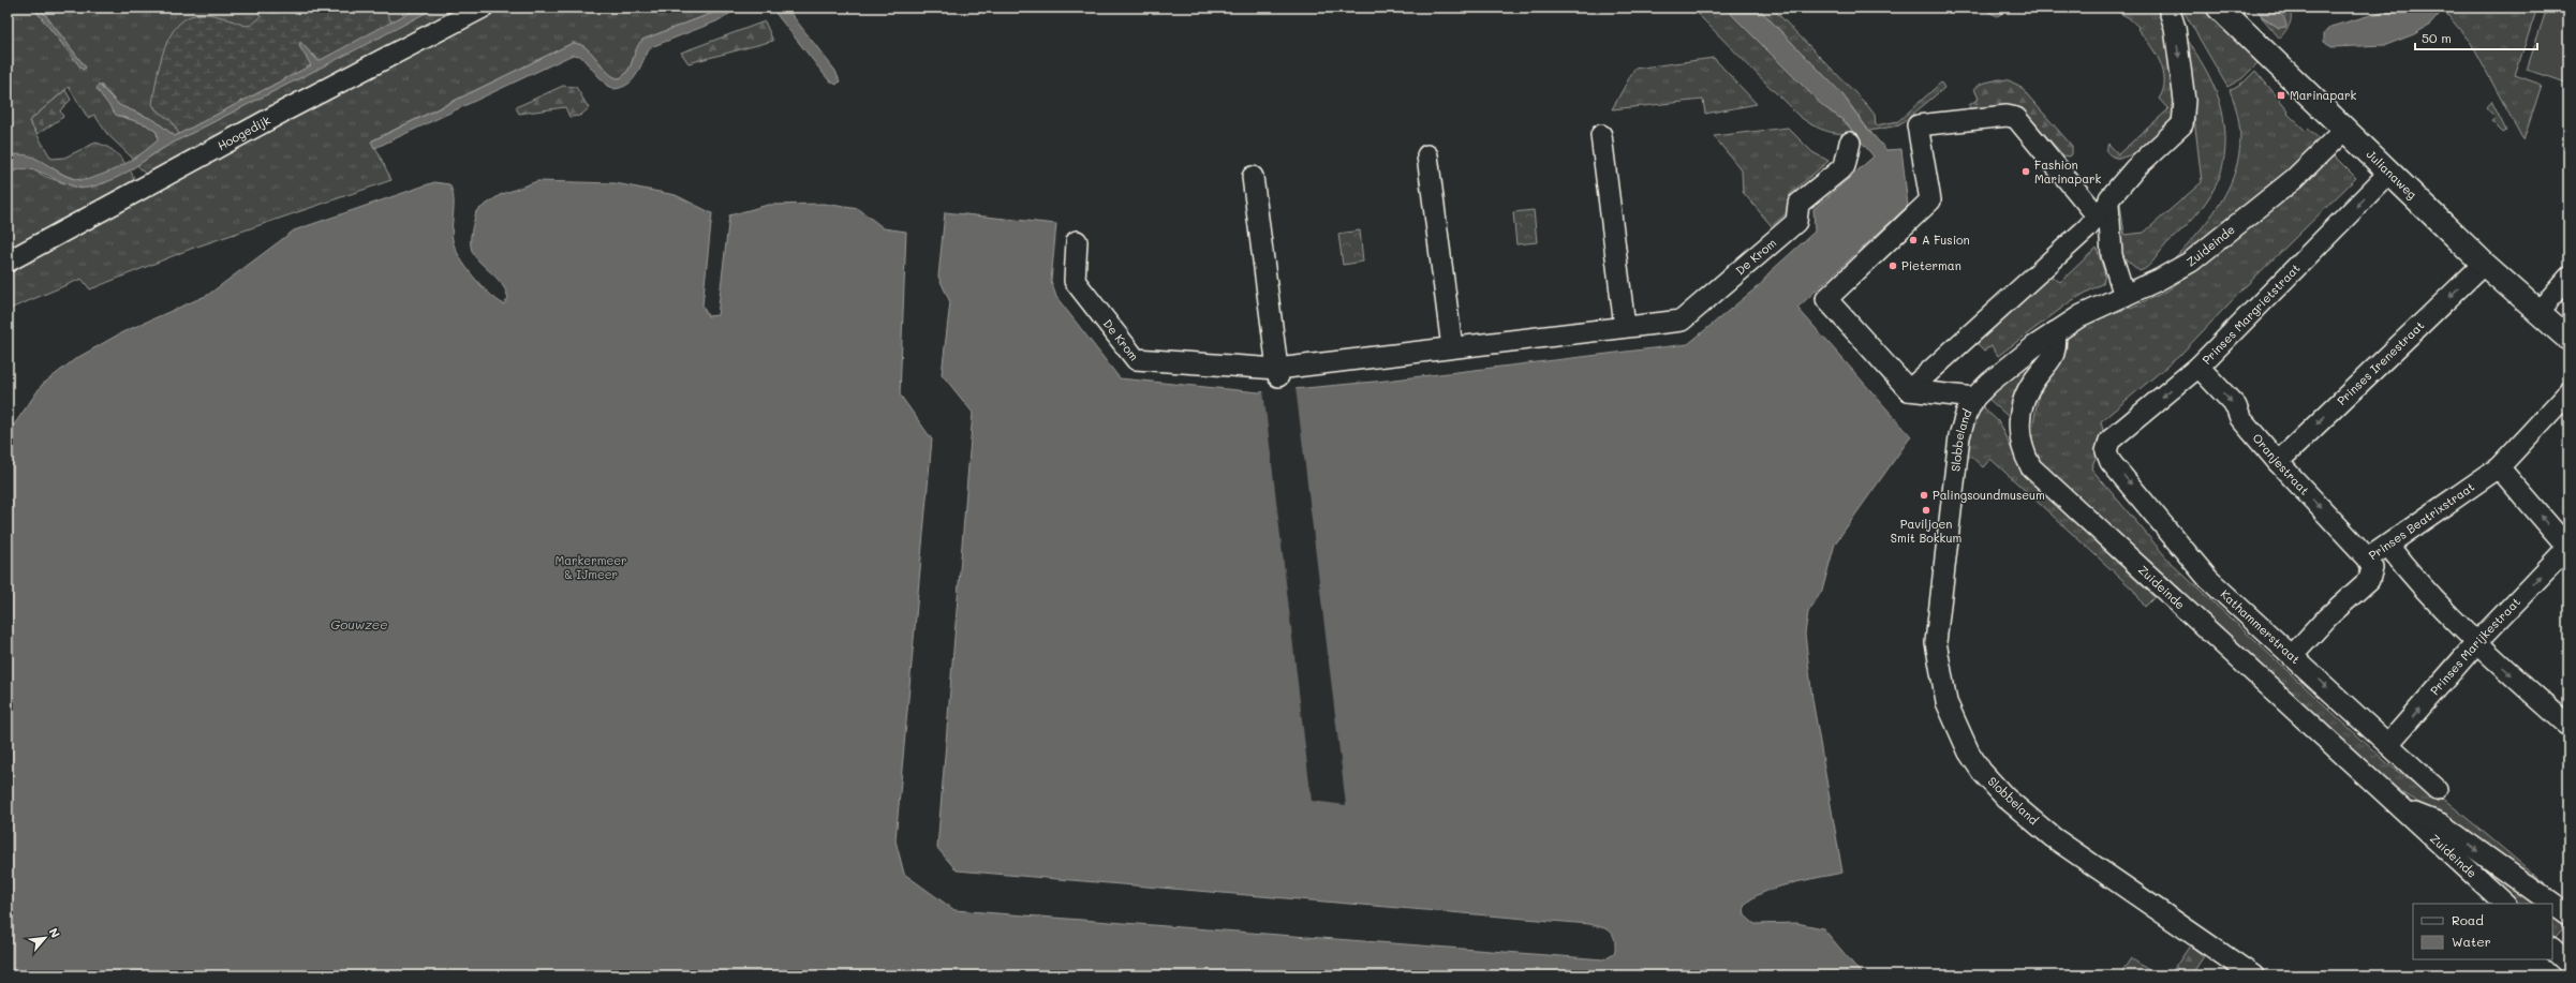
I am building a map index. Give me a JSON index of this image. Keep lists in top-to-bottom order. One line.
{"streets":{"main road":["Julianaweg"],"street":["Hoogedijk","Zuideinde","De Krom","Prinses Margrietstraat","Prinses Irenestraat","Slobbeland","Oranjestraat","Prinses Beatrixstraat","Kathammerstraat","Prinses Marijkestraat"]},"crossings":[["Julianaweg","Zuideinde"],["Julianaweg","Prinses Margrietstraat"],["Julianaweg","Prinses Irenestraat"],["Zuideinde","Slobbeland"],["Prinses Margrietstraat","Oranjestraat"],["Prinses Margrietstraat","Kathammerstraat"],["Prinses Irenestraat","Oranjestraat"],["Oranjestraat","Prinses Beatrixstraat"],["Prinses Beatrixstraat","Kathammerstraat"],["Kathammerstraat","Prinses Marijkestraat"]],"one_way":["Prinses Irenestraat","Oranjestraat","Prinses Marijkestraat"],"water":["Gouwzee"],"parks":["Markermeer & IJmeer"],"places":{"transit":["Marinapark"],"other":["Fashion Marinapark","A Fusion","Pieterman","Palingsoundmuseum","Paviljoen Smit Bokkum"]},"legend":["Road","Water"],"scale_bar":"50 m","north":"top right"}
